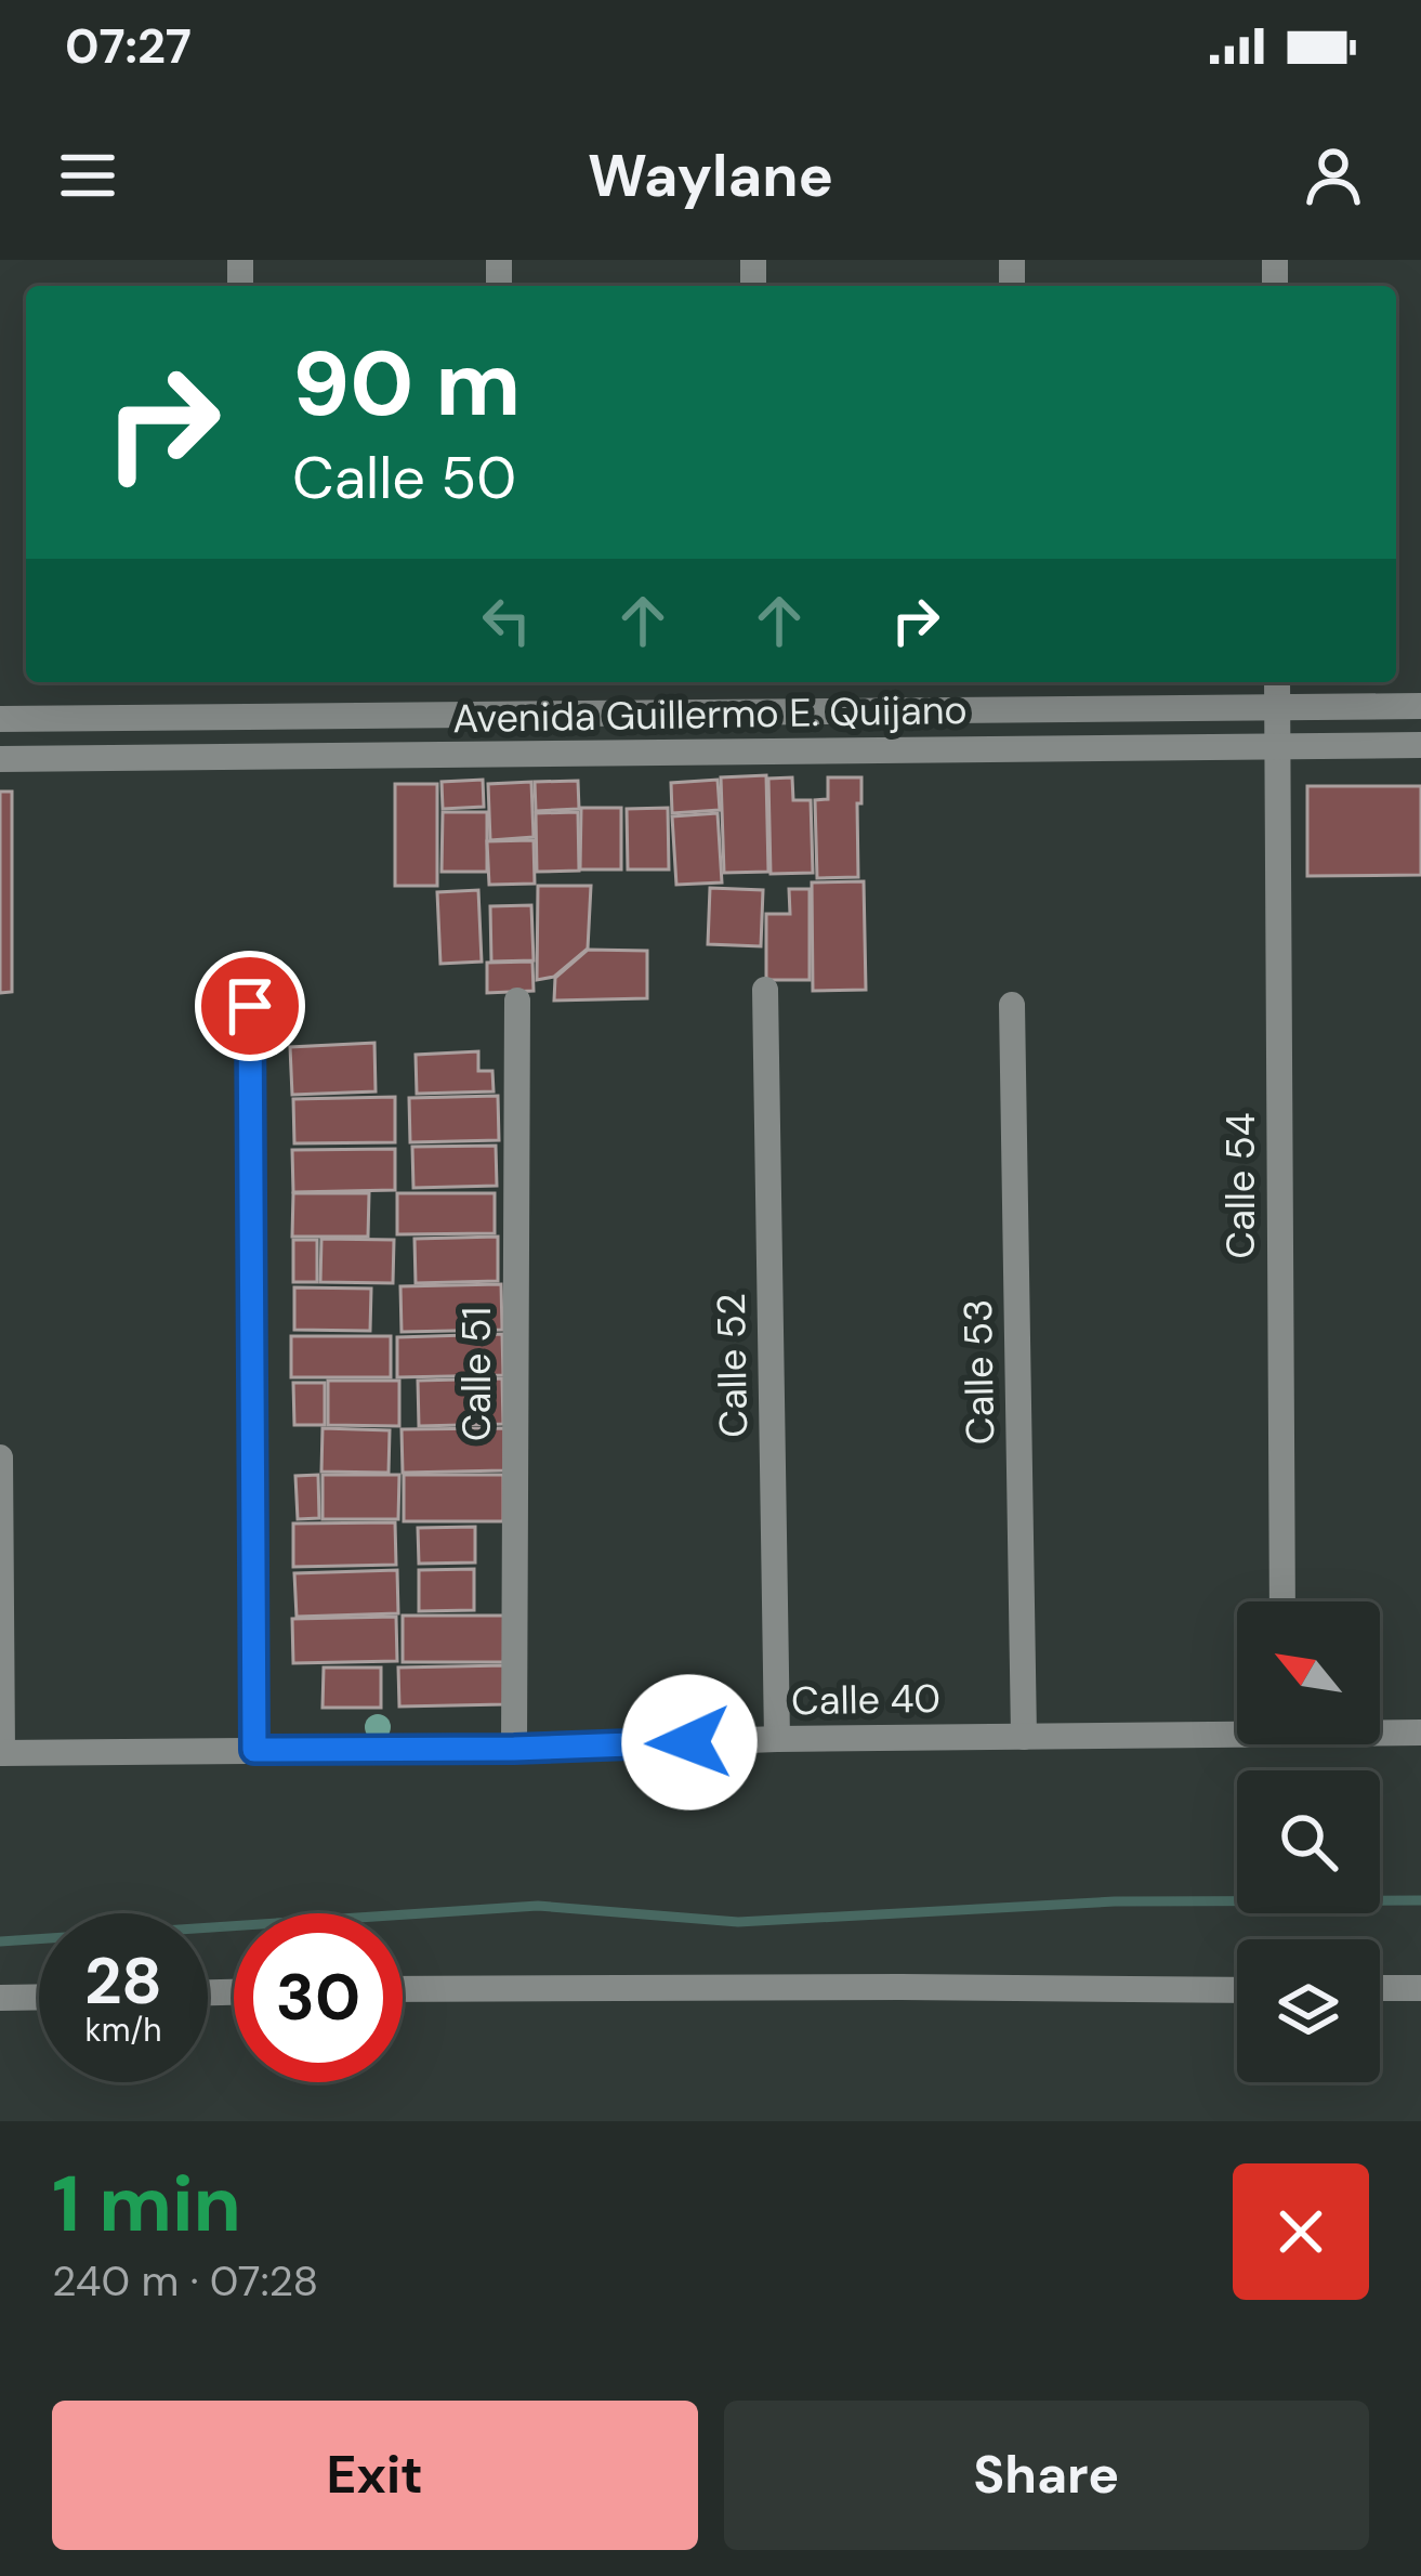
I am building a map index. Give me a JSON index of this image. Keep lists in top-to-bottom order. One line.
{"streets":{"street":["Avenida Guillermo E. Quijano","Calle 54","Calle 52","Calle 53","Calle 51","Calle 40"]},"crossings":[["Avenida Guillermo E. Quijano","Calle 54"],["Calle 52","Calle 40"],["Calle 53","Calle 40"],["Calle 51","Calle 40"]],"north":"top left","page":{"status":"07:27","header":"Waylane","turn":["90 m","Calle 50"],"speed":"28 km/h","limit":"30","heading":["1 min","240 m · 07:28"],"buttons":["Exit","Share"]}}
